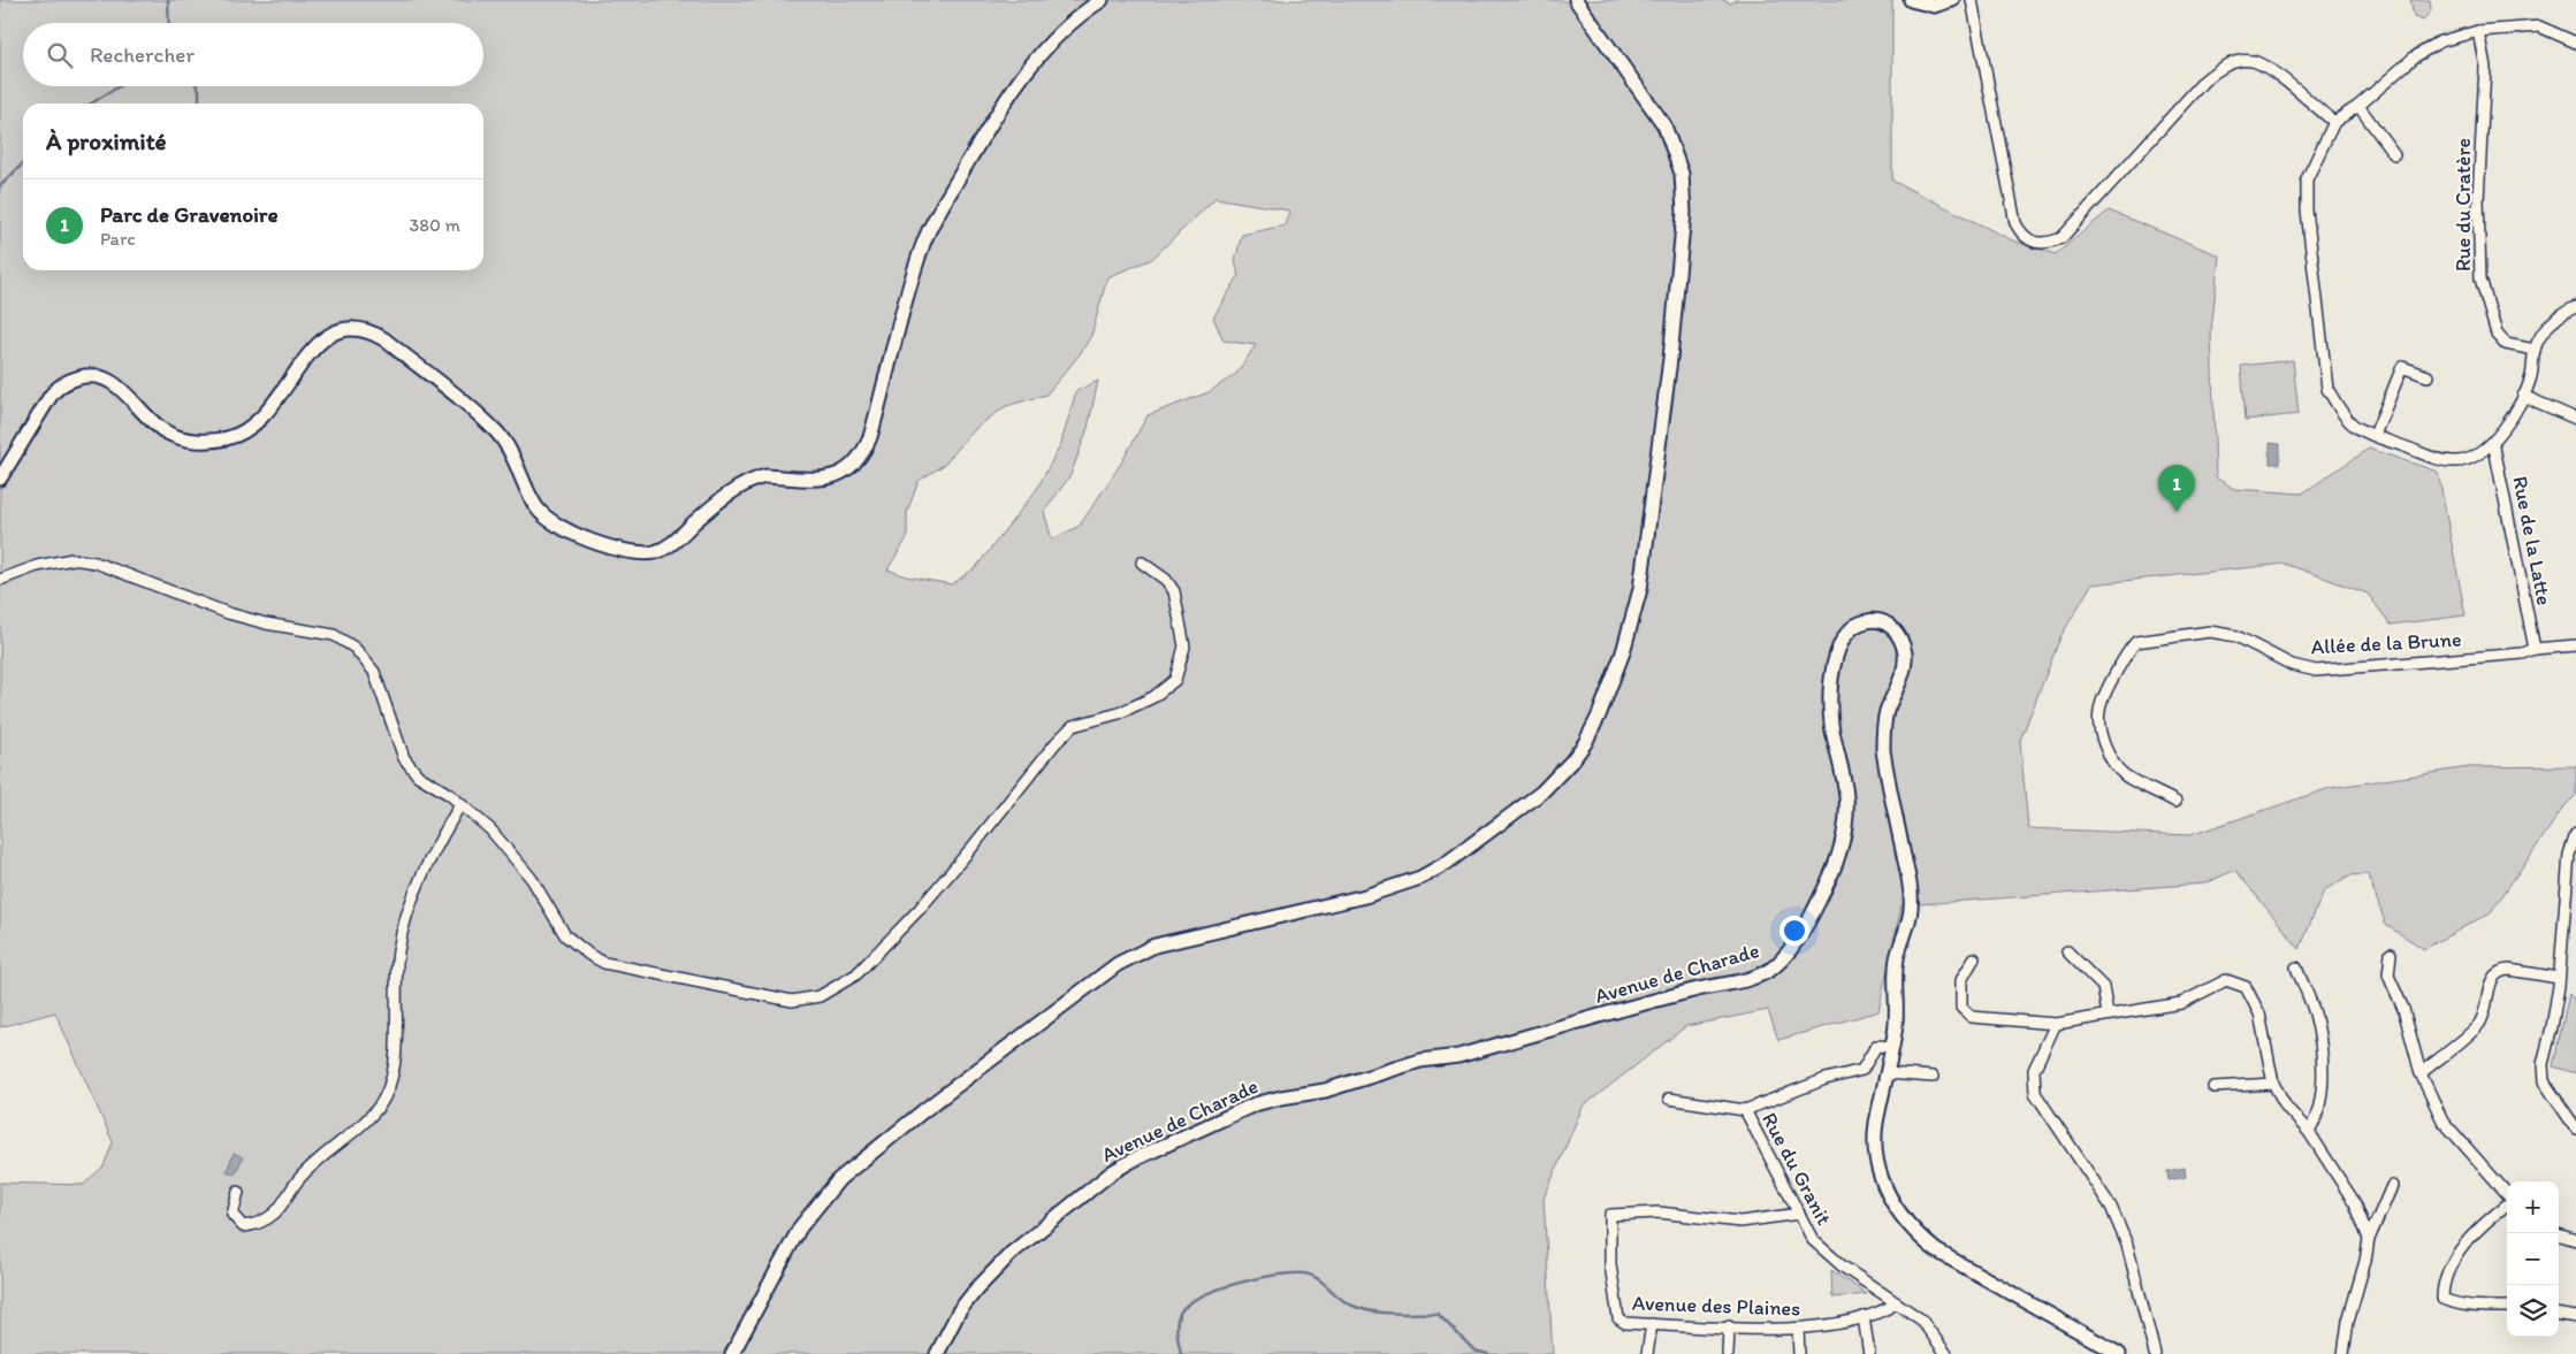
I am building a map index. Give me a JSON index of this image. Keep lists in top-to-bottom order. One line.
{"streets":{"street":["Rue du Cratère","Rue de la Latte","Allée de la Brune","Avenue de Charade","Rue du Granit","Avenue des Plaines"]},"crossings":[["Rue de la Latte","Allée de la Brune"],["Rue du Granit","Avenue des Plaines"]],"page":{"search":"Rechercher","heading":"À proximité","list":[{"mark":"1","name":"Parc de Gravenoire","note":"Parc","value":"380 m"}],"pins":"1","map_buttons":["+","−"]}}
